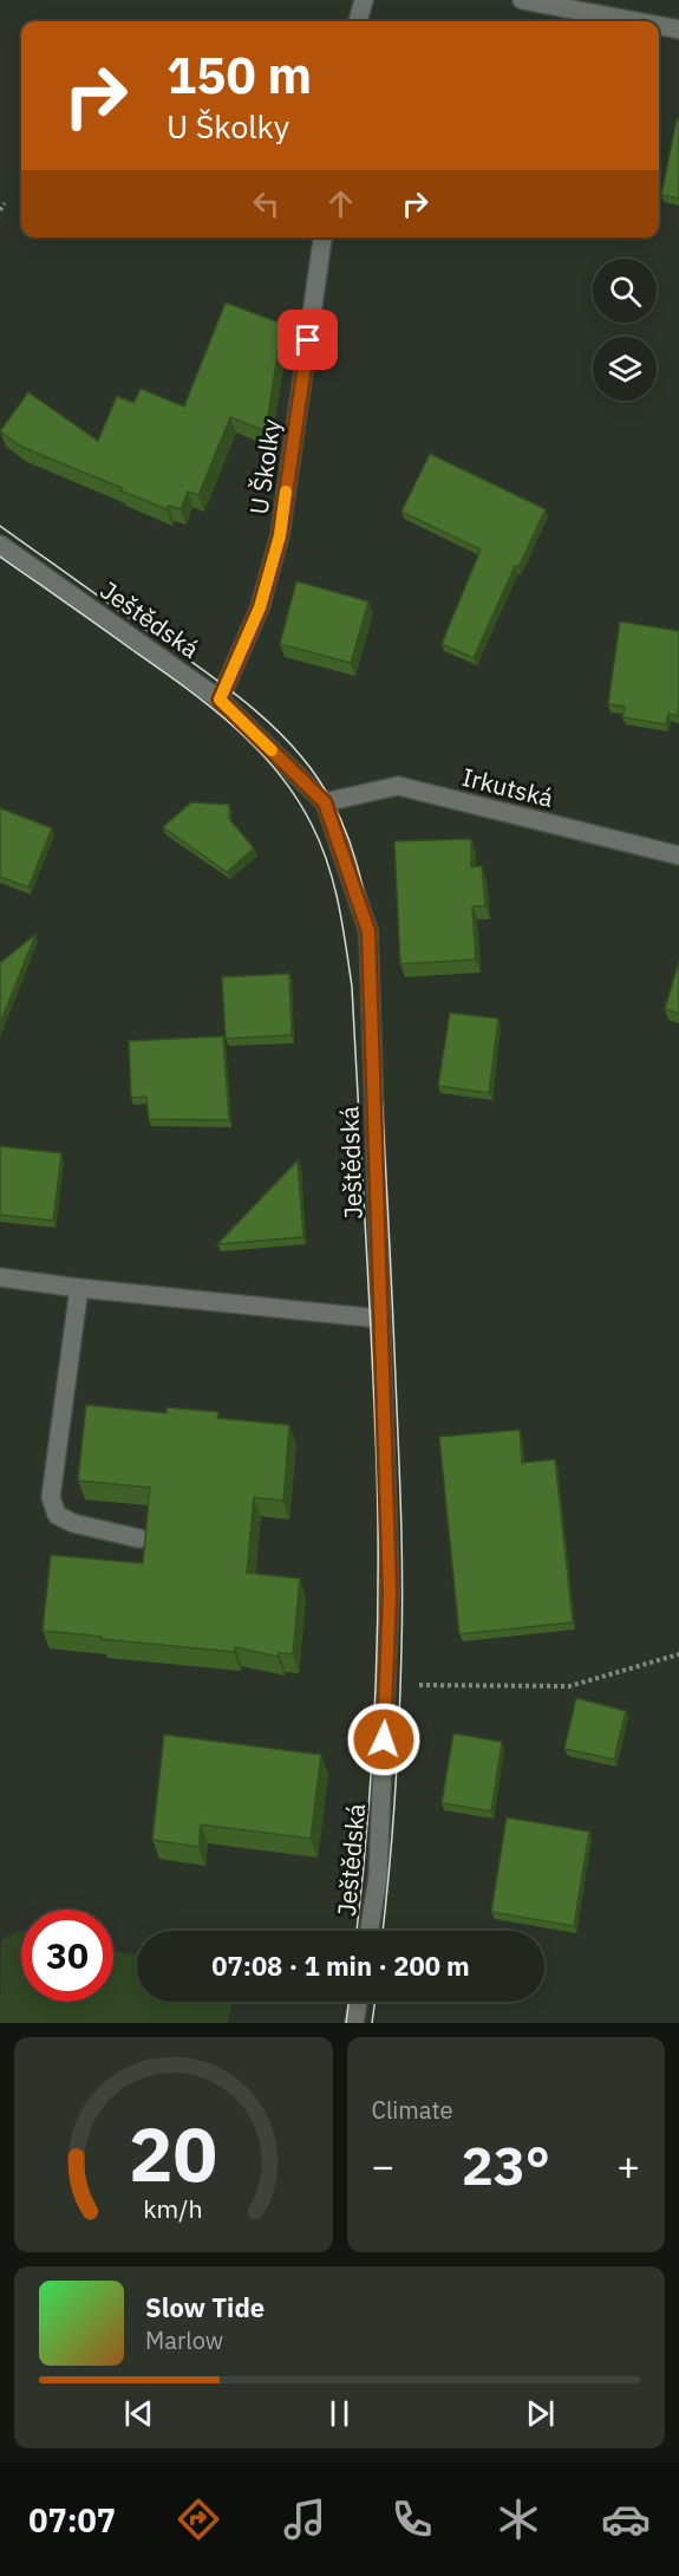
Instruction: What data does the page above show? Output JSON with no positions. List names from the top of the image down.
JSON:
{
  "streets": {
    "street": ["U Školky", "Ještědská", "Irkutská"]
  },
  "crossings": [
    ["U Školky", "Ještědská"],
    ["Ještědská", "Irkutská"]
  ],
  "page": {
    "turn": ["150 m", "U Školky"],
    "limit": "30",
    "trip": "07:08 · 1 min · 200 m",
    "tile": "Climate",
    "heat": ["−", "23°", "+"],
    "song": ["Slow Tide", "Marlow"],
    "tabs": "07:07",
    "gauge": ["20", "km/h"]
  }
}
